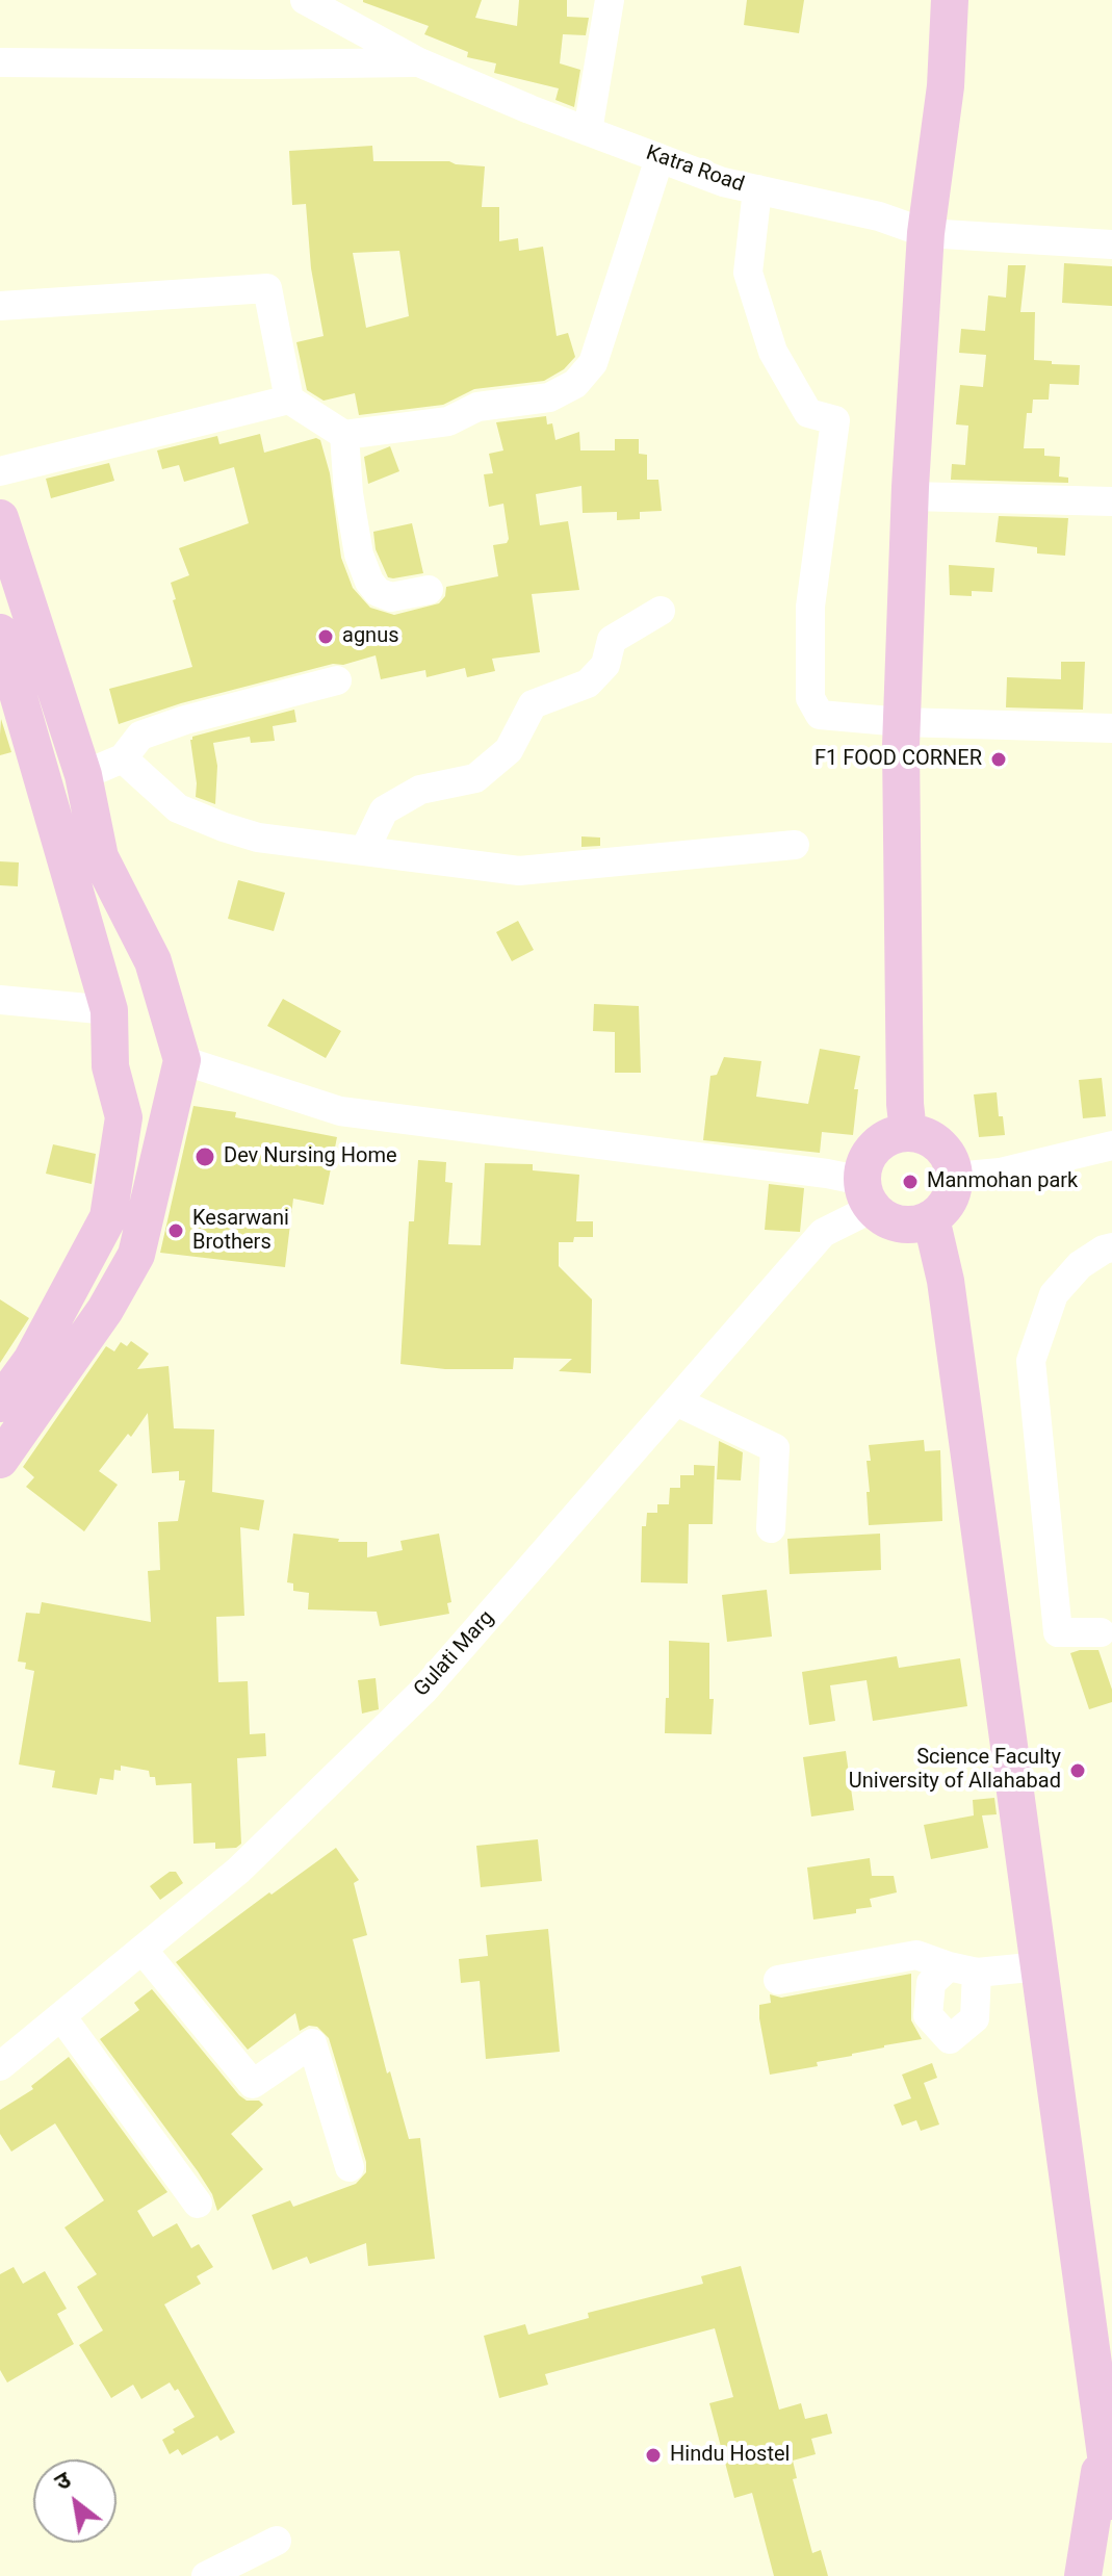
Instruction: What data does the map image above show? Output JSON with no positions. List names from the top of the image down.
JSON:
{
  "streets": {
    "street": ["Katra Road", "Gulati Marg"]
  },
  "places": [
    "agnus",
    "F1 FOOD CORNER",
    "Dev Nursing Home",
    "Manmohan park",
    "Kesarwani Brothers",
    "Science Faculty University of Allahabad",
    "Hindu Hostel"
  ],
  "north": "top left"
}
